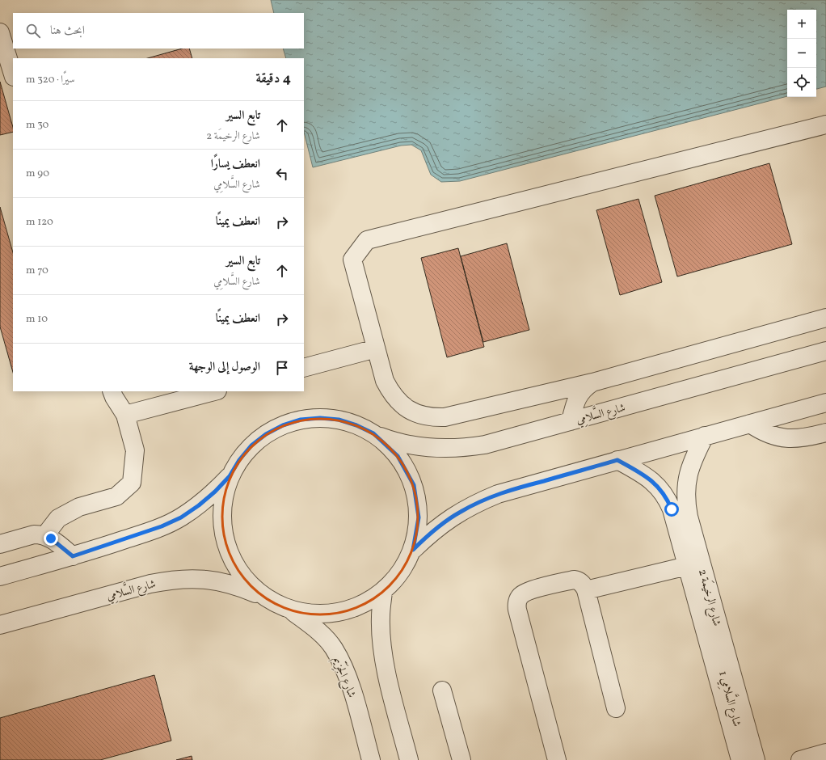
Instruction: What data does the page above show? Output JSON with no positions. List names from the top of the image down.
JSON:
{
  "streets": {
    "street": [
      "شارع السَّلامِي",
      "شارع الرخيمَة 2",
      "شارع الجَزِّيم",
      "شارع السَّلامِي 1"
    ]
  },
  "crossings": [
    ["شارع الرخيمَة 2", "شارع السَّلامِي 1"]
  ],
  "page": {
    "map_buttons": ["+", "−"],
    "search": "ابحث هنا",
    "heading": ["4 دقيقة", "سيرًا · 320 m"],
    "list": [
      ["تابع السير", "شارع الرخيمَة 2", "30 m"],
      ["انعطف يسارًا", "شارع السَّلامِي", "90 m"],
      ["انعطف يمينًا", "120 m"],
      ["تابع السير", "شارع السَّلامِي", "70 m"],
      ["انعطف يمينًا", "10 m"],
      "الوصول إلى الوجهة"
    ]
  }
}
